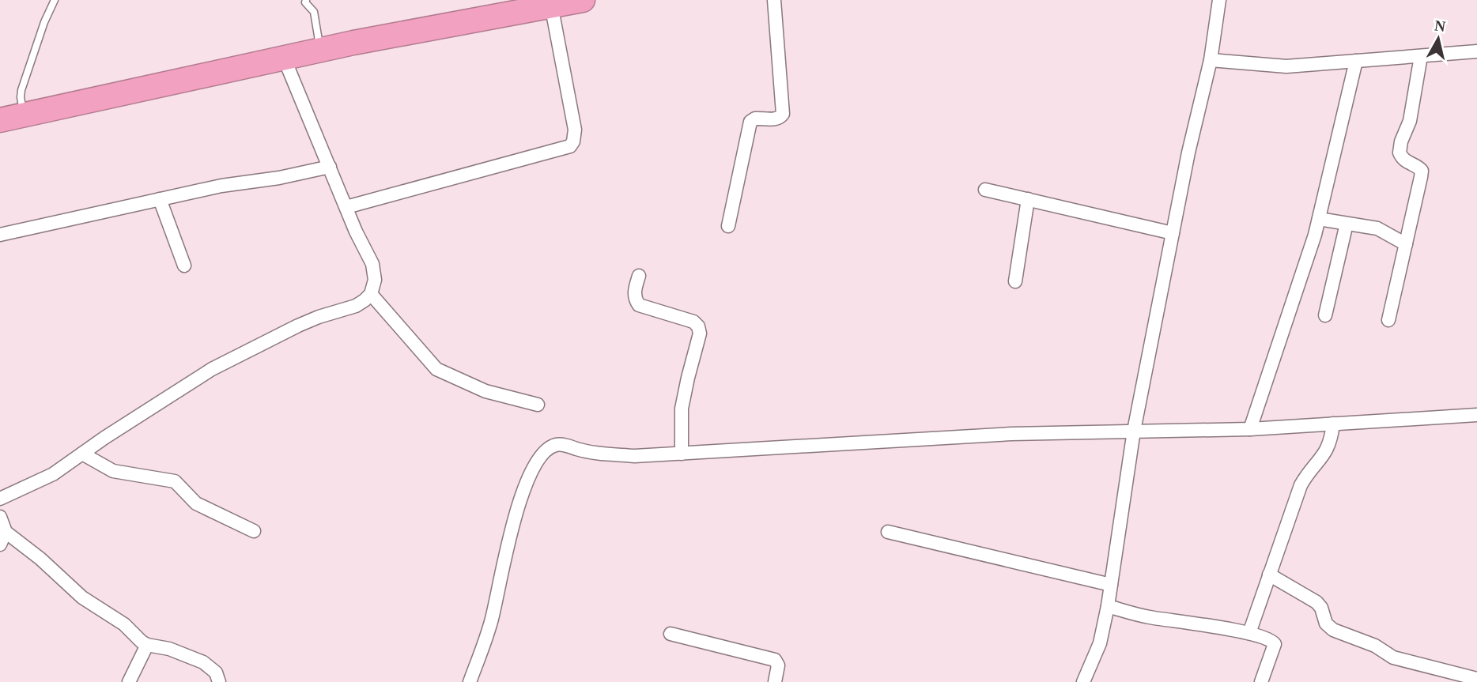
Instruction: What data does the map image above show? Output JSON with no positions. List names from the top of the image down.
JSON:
{
  "north": "top"
}
